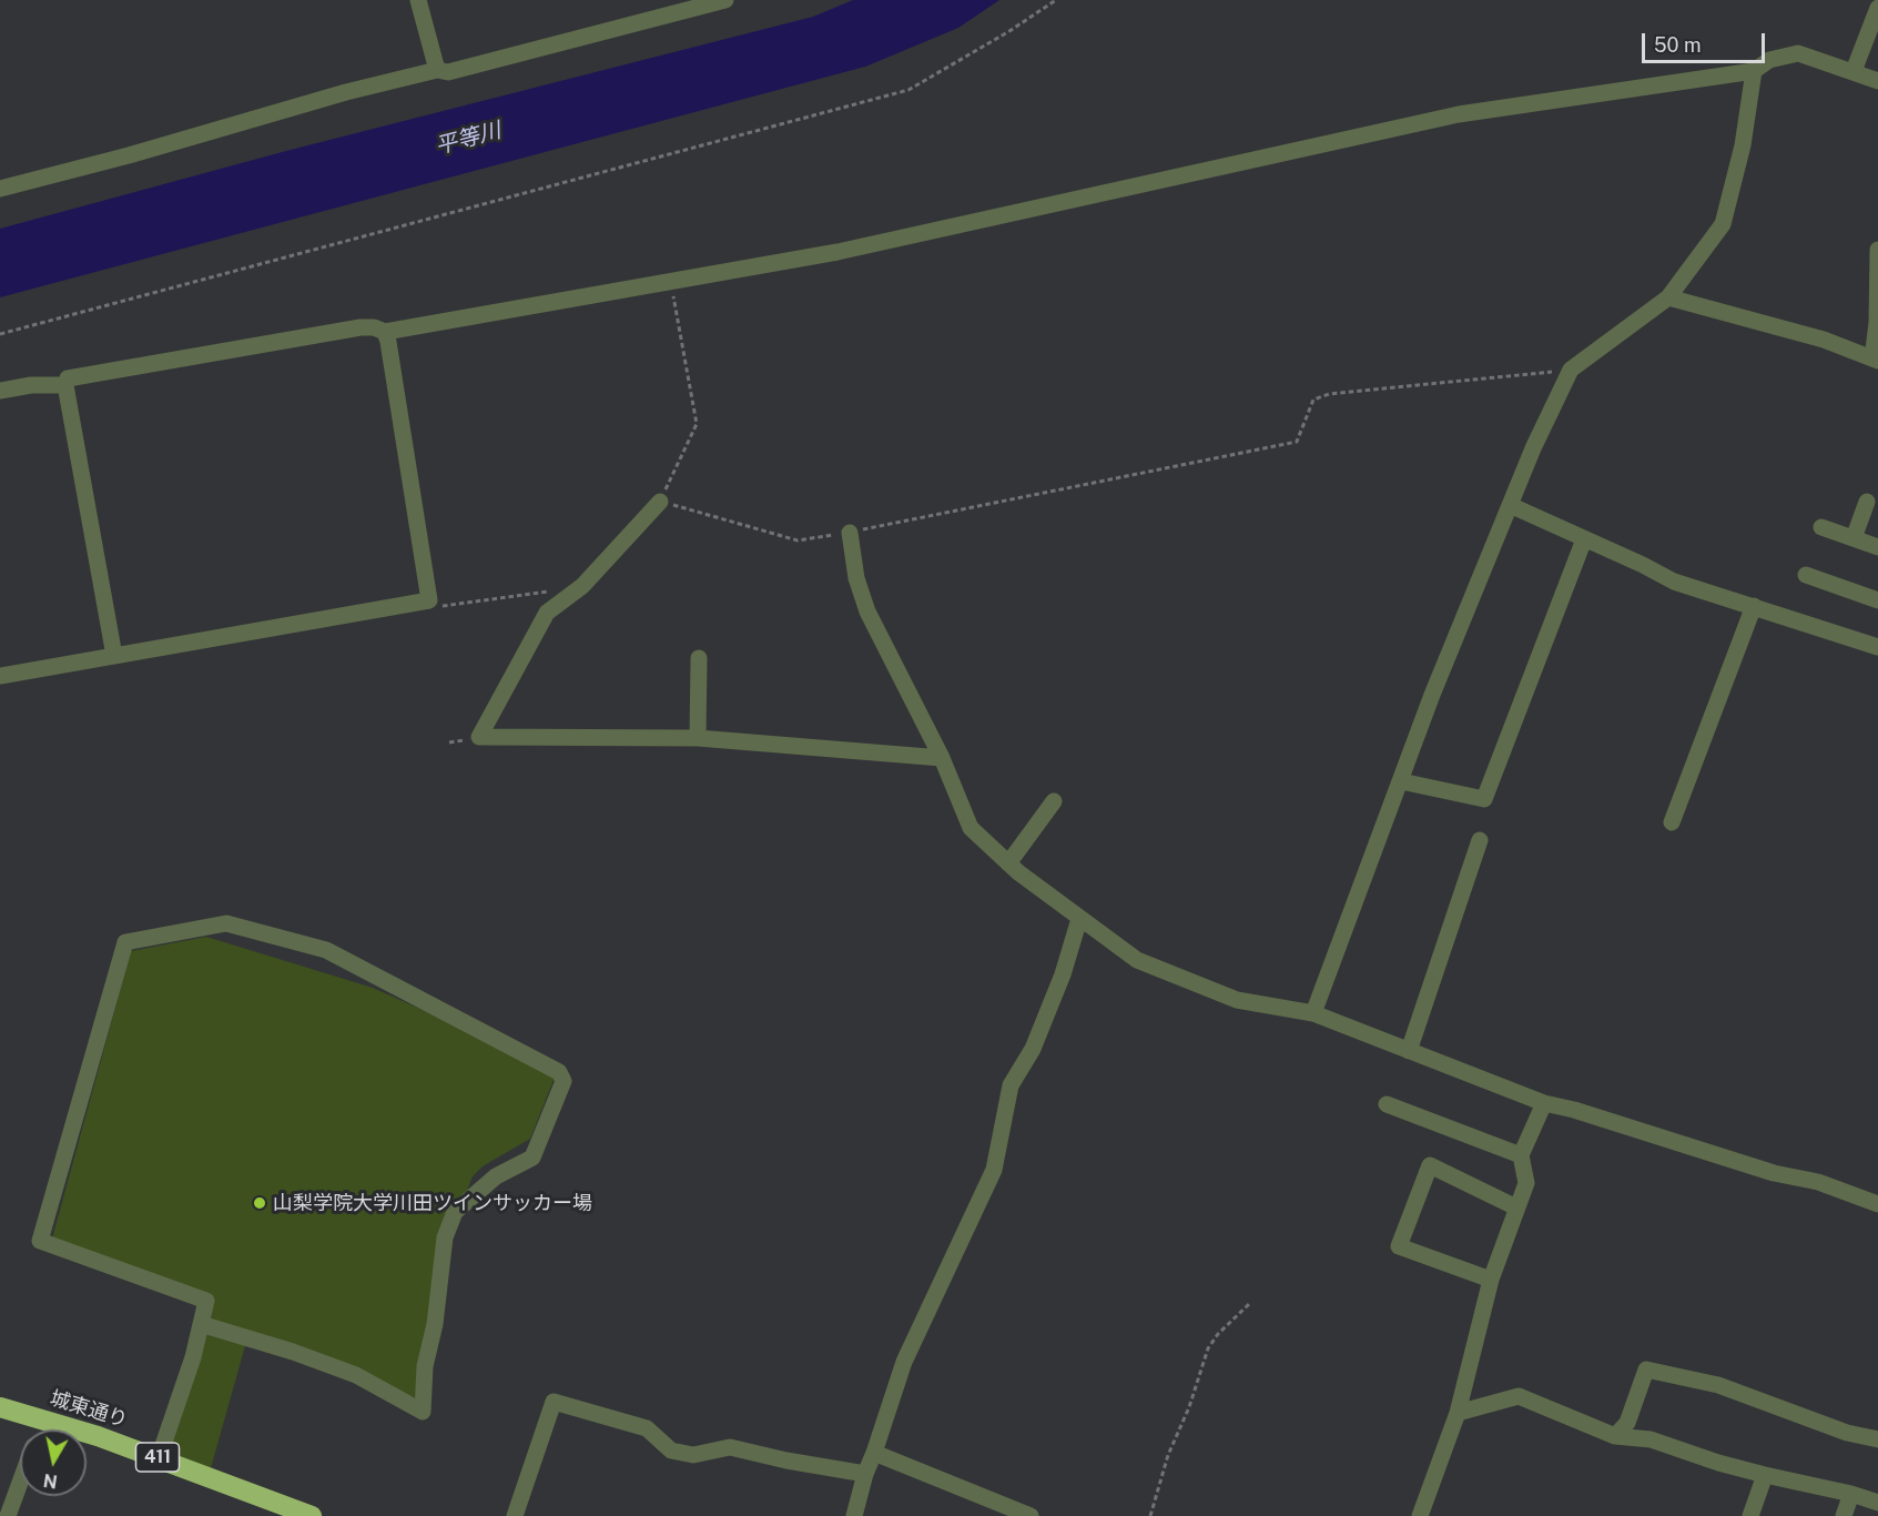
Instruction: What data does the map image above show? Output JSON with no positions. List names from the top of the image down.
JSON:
{
  "streets": {
    "highway": ["城東通り", "411"]
  },
  "water": ["平等川"],
  "places": ["山梨学院大学川田ツインサッカー場"],
  "scale_bar": "50 m",
  "north": "bottom"
}
